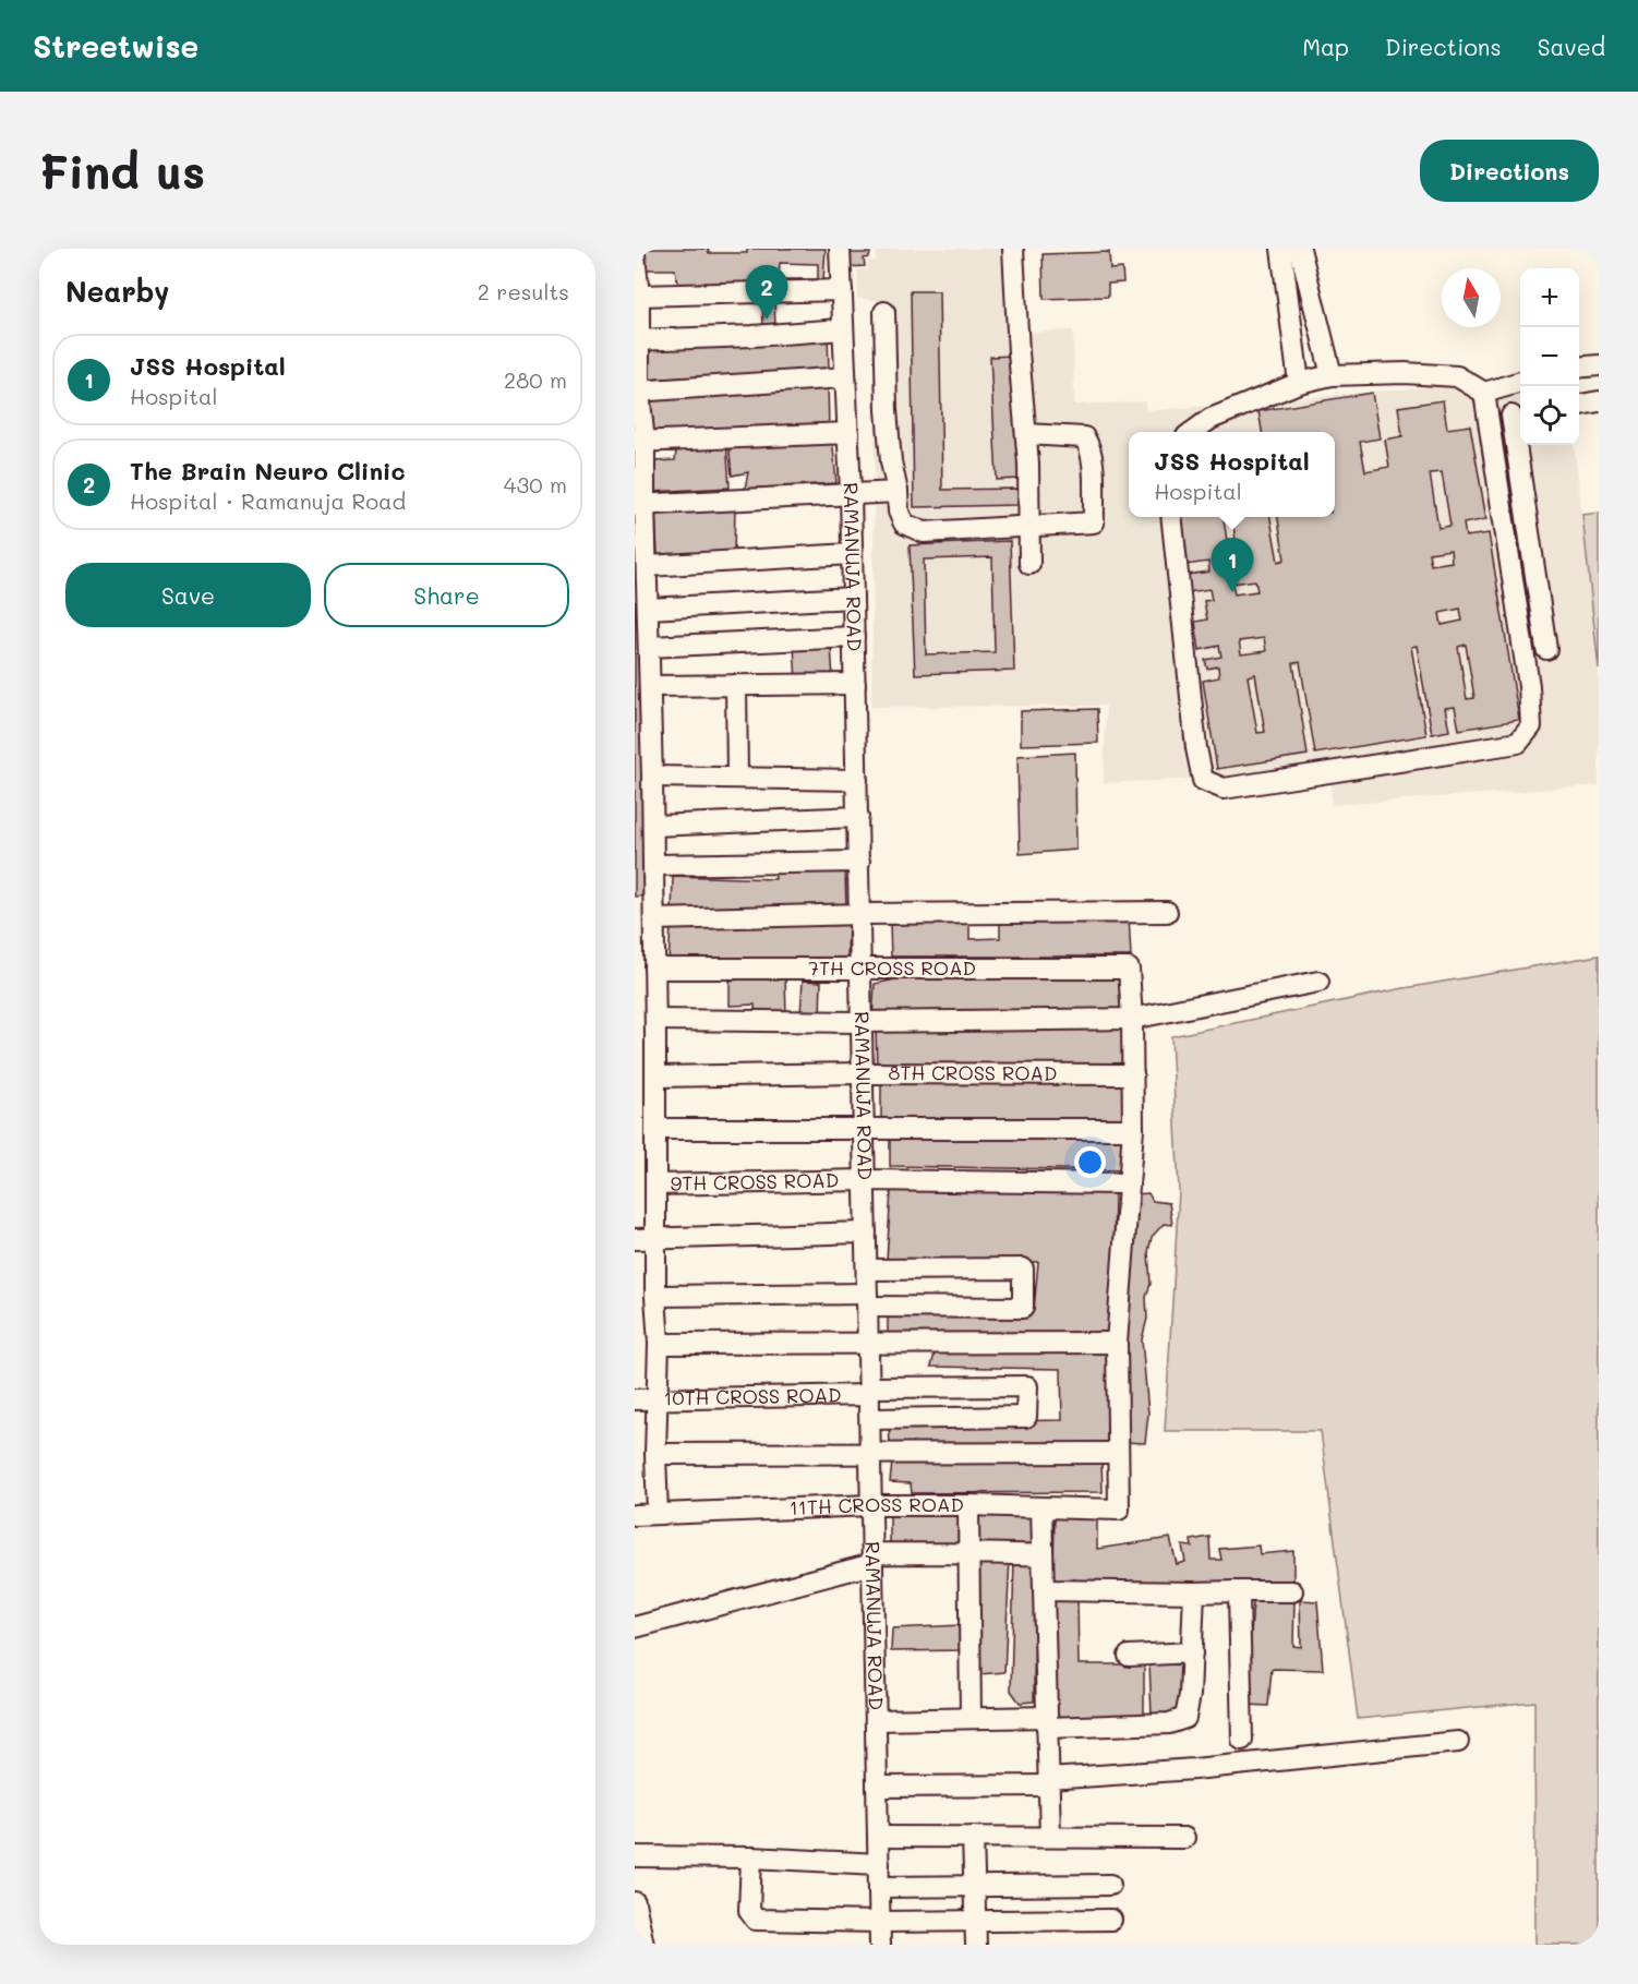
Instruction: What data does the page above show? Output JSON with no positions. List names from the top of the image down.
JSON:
{
  "streets": {
    "street": [
      "RAMANUJA ROAD",
      "7TH CROSS ROAD",
      "8TH CROSS ROAD",
      "9TH CROSS ROAD",
      "10TH CROSS ROAD",
      "11TH CROSS ROAD"
    ]
  },
  "crossings": [
    ["RAMANUJA ROAD", "7TH CROSS ROAD"],
    ["RAMANUJA ROAD", "8TH CROSS ROAD"],
    ["RAMANUJA ROAD", "9TH CROSS ROAD"],
    ["RAMANUJA ROAD", "10TH CROSS ROAD"],
    ["RAMANUJA ROAD", "11TH CROSS ROAD"]
  ],
  "north": "top",
  "page": {
    "header": "Streetwise",
    "nav": ["Map", "Directions", "Saved"],
    "buttons": [
      "Directions",
      ["Save", "Share"]
    ],
    "title": "Find us",
    "heading": ["Nearby", "2 results"],
    "pins": ["2", "1"],
    "map_buttons": ["+", "−"],
    "list": [
      {
        "mark": "1",
        "name": "JSS Hospital",
        "note": "Hospital",
        "value": "280 m"
      },
      {
        "mark": "2",
        "name": "The Brain Neuro Clinic",
        "note": "Hospital · Ramanuja Road",
        "value": "430 m"
      }
    ],
    "popup": ["JSS Hospital", "Hospital"]
  }
}
